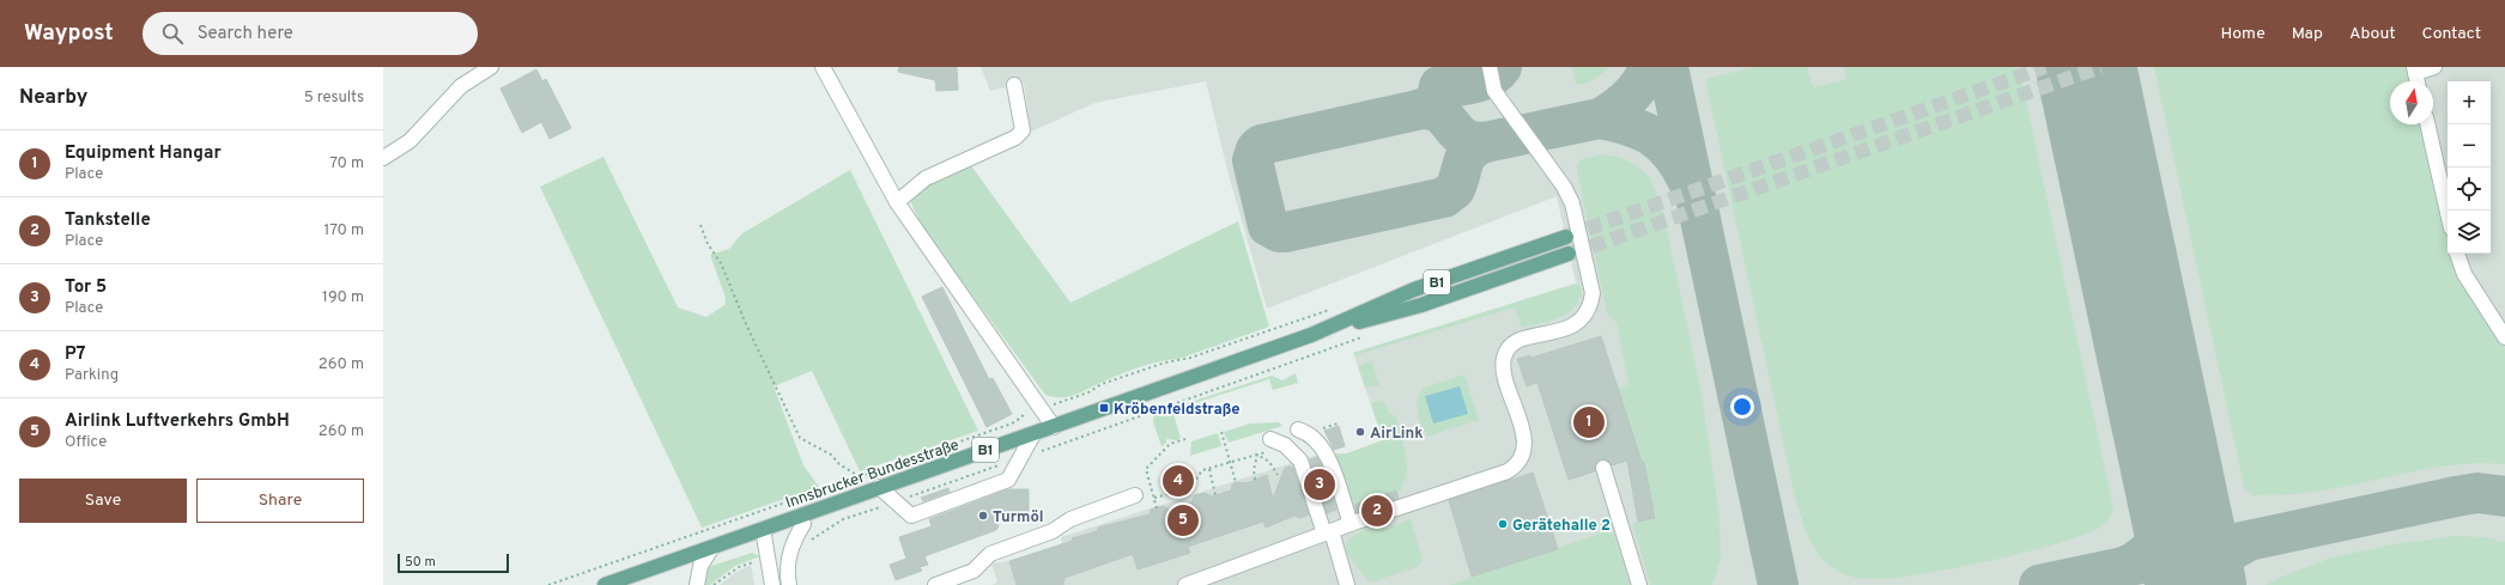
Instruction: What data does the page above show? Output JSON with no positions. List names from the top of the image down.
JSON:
{
  "streets": {
    "main road": ["B1", "Innsbrucker Bundesstraße"]
  },
  "places": {
    "transit": ["Kröbenfeldstraße"],
    "other": ["AirLink", "Turmöl", "Gerätehalle 2"]
  },
  "scale_bar": "50 m",
  "north": "top",
  "page": {
    "header": "Waypost",
    "search": "Search here",
    "nav": [
      "Home",
      "Map",
      "About",
      "Contact"
    ],
    "heading": ["Nearby", "5 results"],
    "map_buttons": ["+", "−"],
    "list": [
      {
        "mark": "1",
        "name": "Equipment Hangar",
        "note": "Place",
        "value": "70 m"
      },
      {
        "mark": "2",
        "name": "Tankstelle",
        "note": "Place",
        "value": "170 m"
      },
      {
        "mark": "3",
        "name": "Tor 5",
        "note": "Place",
        "value": "190 m"
      },
      {
        "mark": "4",
        "name": "P7",
        "note": "Parking",
        "value": "260 m"
      },
      {
        "mark": "5",
        "name": "Airlink Luftverkehrs GmbH",
        "note": "Office",
        "value": "260 m"
      }
    ],
    "pins": [
      "1",
      "4",
      "3",
      "2",
      "5"
    ],
    "buttons": ["Save", "Share"],
    "scale": "50 m"
  }
}
